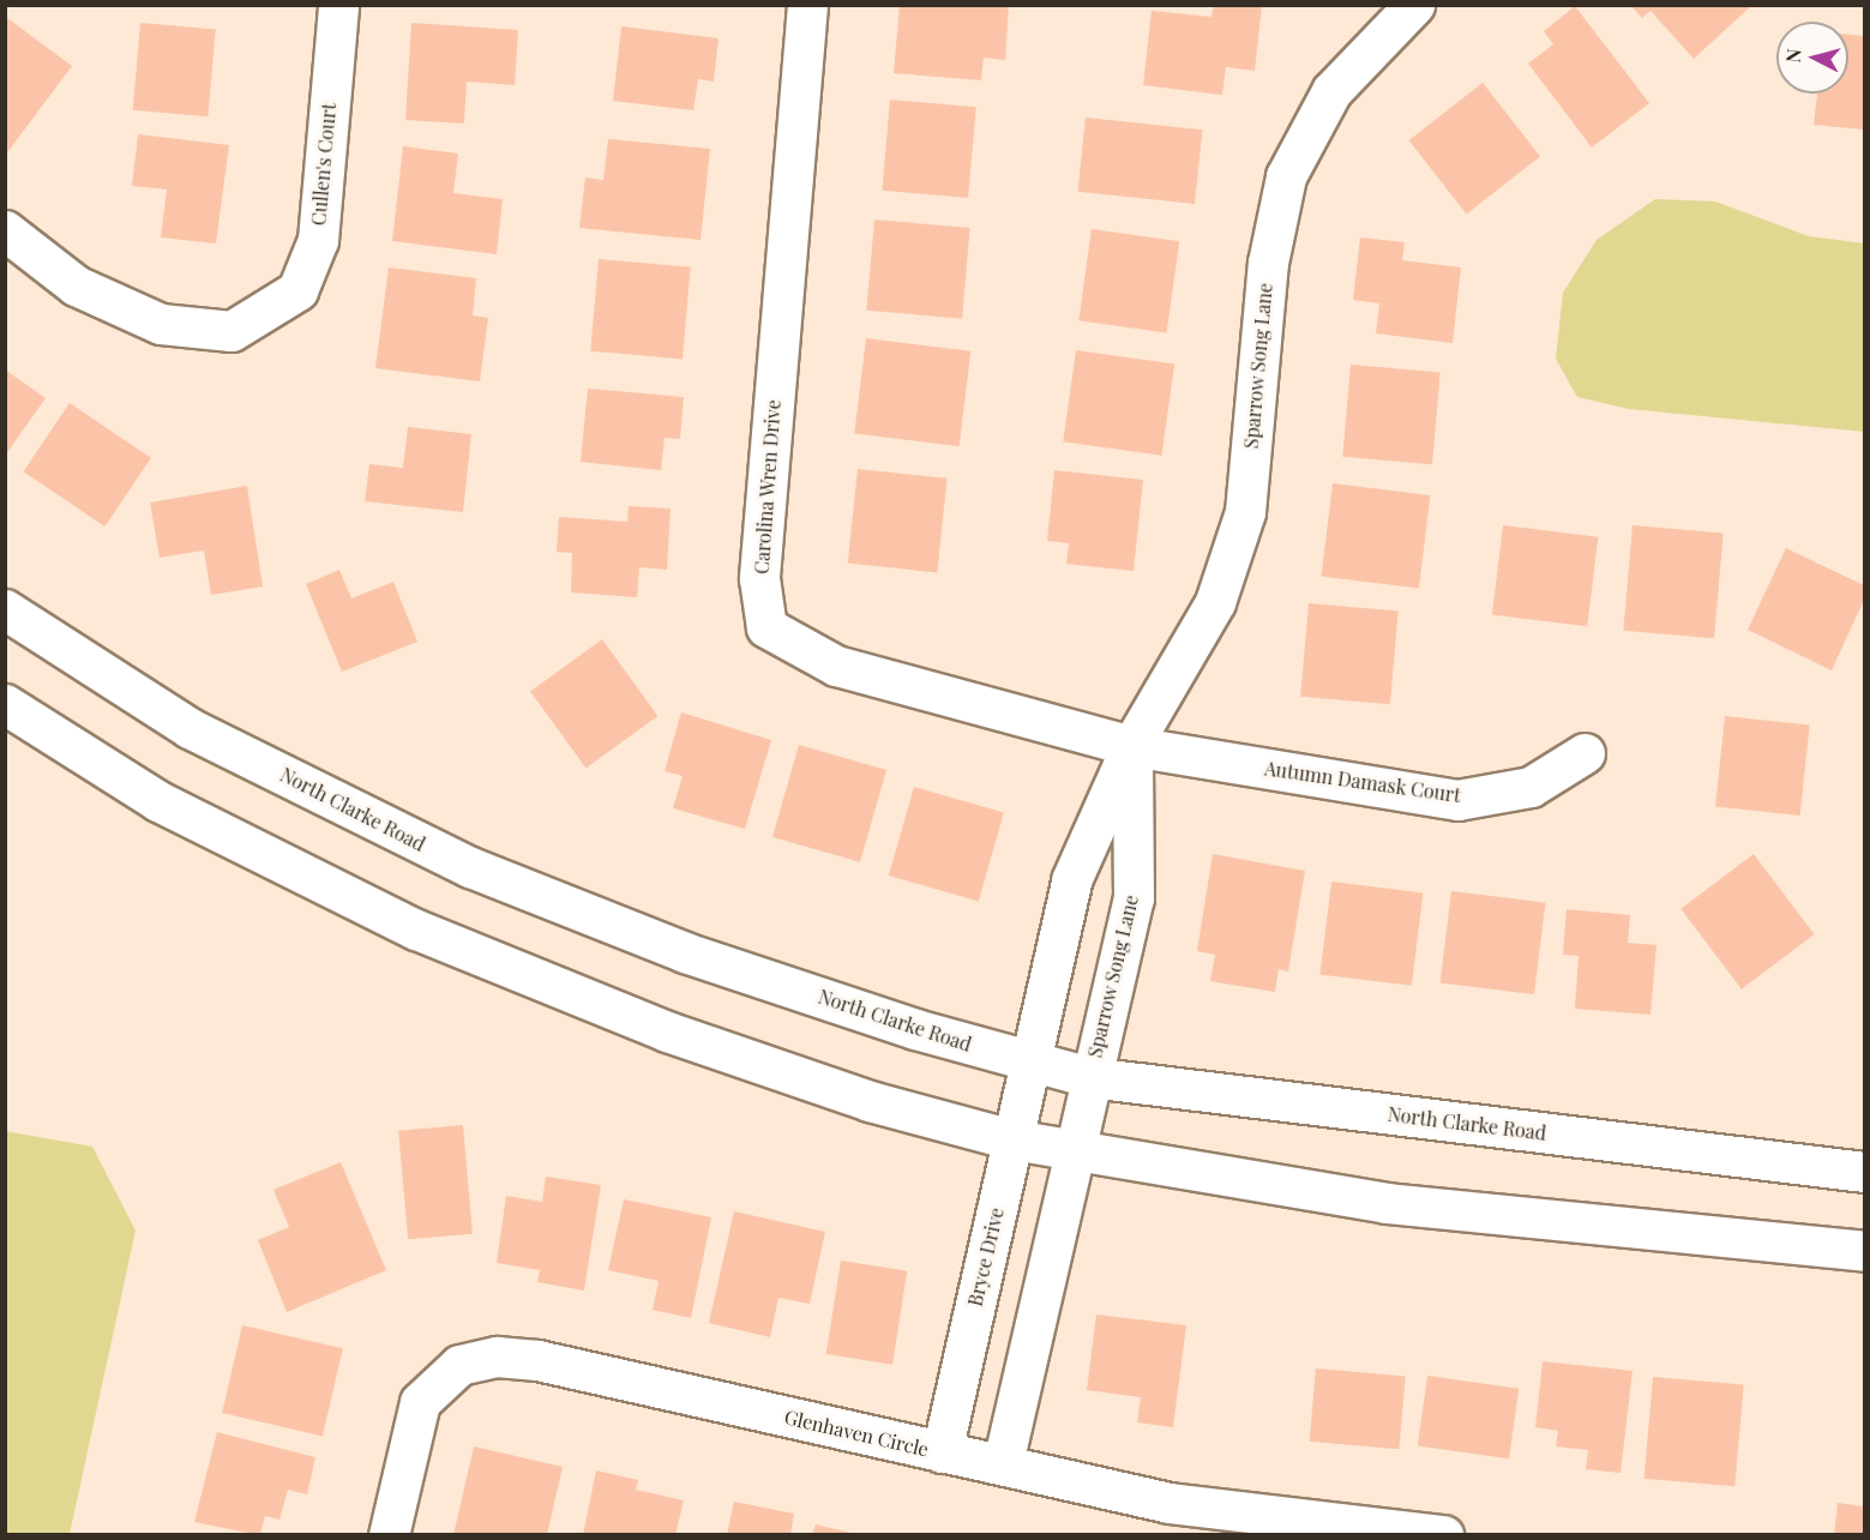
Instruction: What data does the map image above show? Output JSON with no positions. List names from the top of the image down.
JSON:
{
  "streets": {
    "street": [
      "Cullen's Court",
      "Sparrow Song Lane",
      "Carolina Wren Drive",
      "Autumn Damask Court",
      "North Clarke Road",
      "Bryce Drive",
      "Glenhaven Circle"
    ]
  },
  "crossings": [
    ["Sparrow Song Lane", "Carolina Wren Drive"],
    ["Sparrow Song Lane", "Autumn Damask Court"],
    ["Sparrow Song Lane", "North Clarke Road"],
    ["Sparrow Song Lane", "Bryce Drive"],
    ["Carolina Wren Drive", "Autumn Damask Court"],
    ["North Clarke Road", "Bryce Drive"],
    ["Bryce Drive", "Glenhaven Circle"]
  ],
  "north": "left"
}
